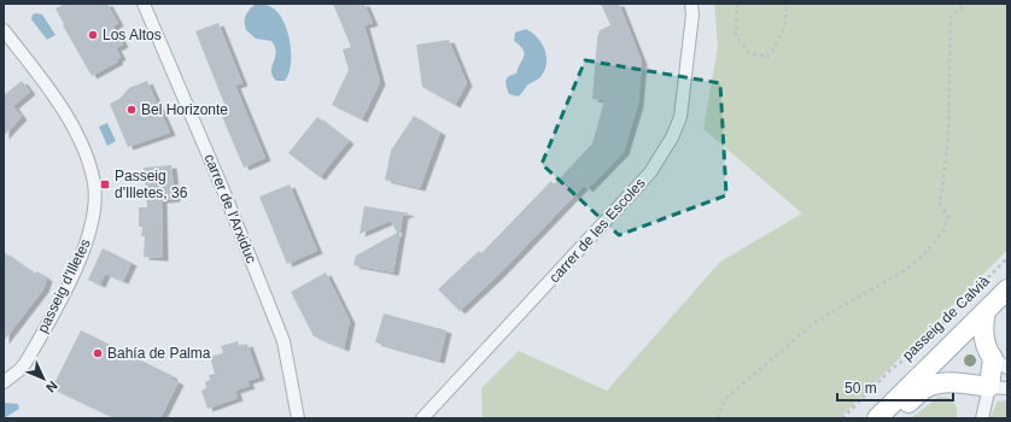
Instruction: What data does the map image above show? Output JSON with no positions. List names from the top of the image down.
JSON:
{
  "streets": {
    "street": ["carrer de l'Arxiduc", "carrer de les Escoles", "passeig d'Illetes"],
    "path": ["passeig de Calvià"]
  },
  "places": {
    "other": ["Los Altos", "Bel Horizonte", "Bahía de Palma"],
    "transit": ["Passeig d'Illetes, 36"]
  },
  "scale_bar": "50 m",
  "north": "bottom right"
}
